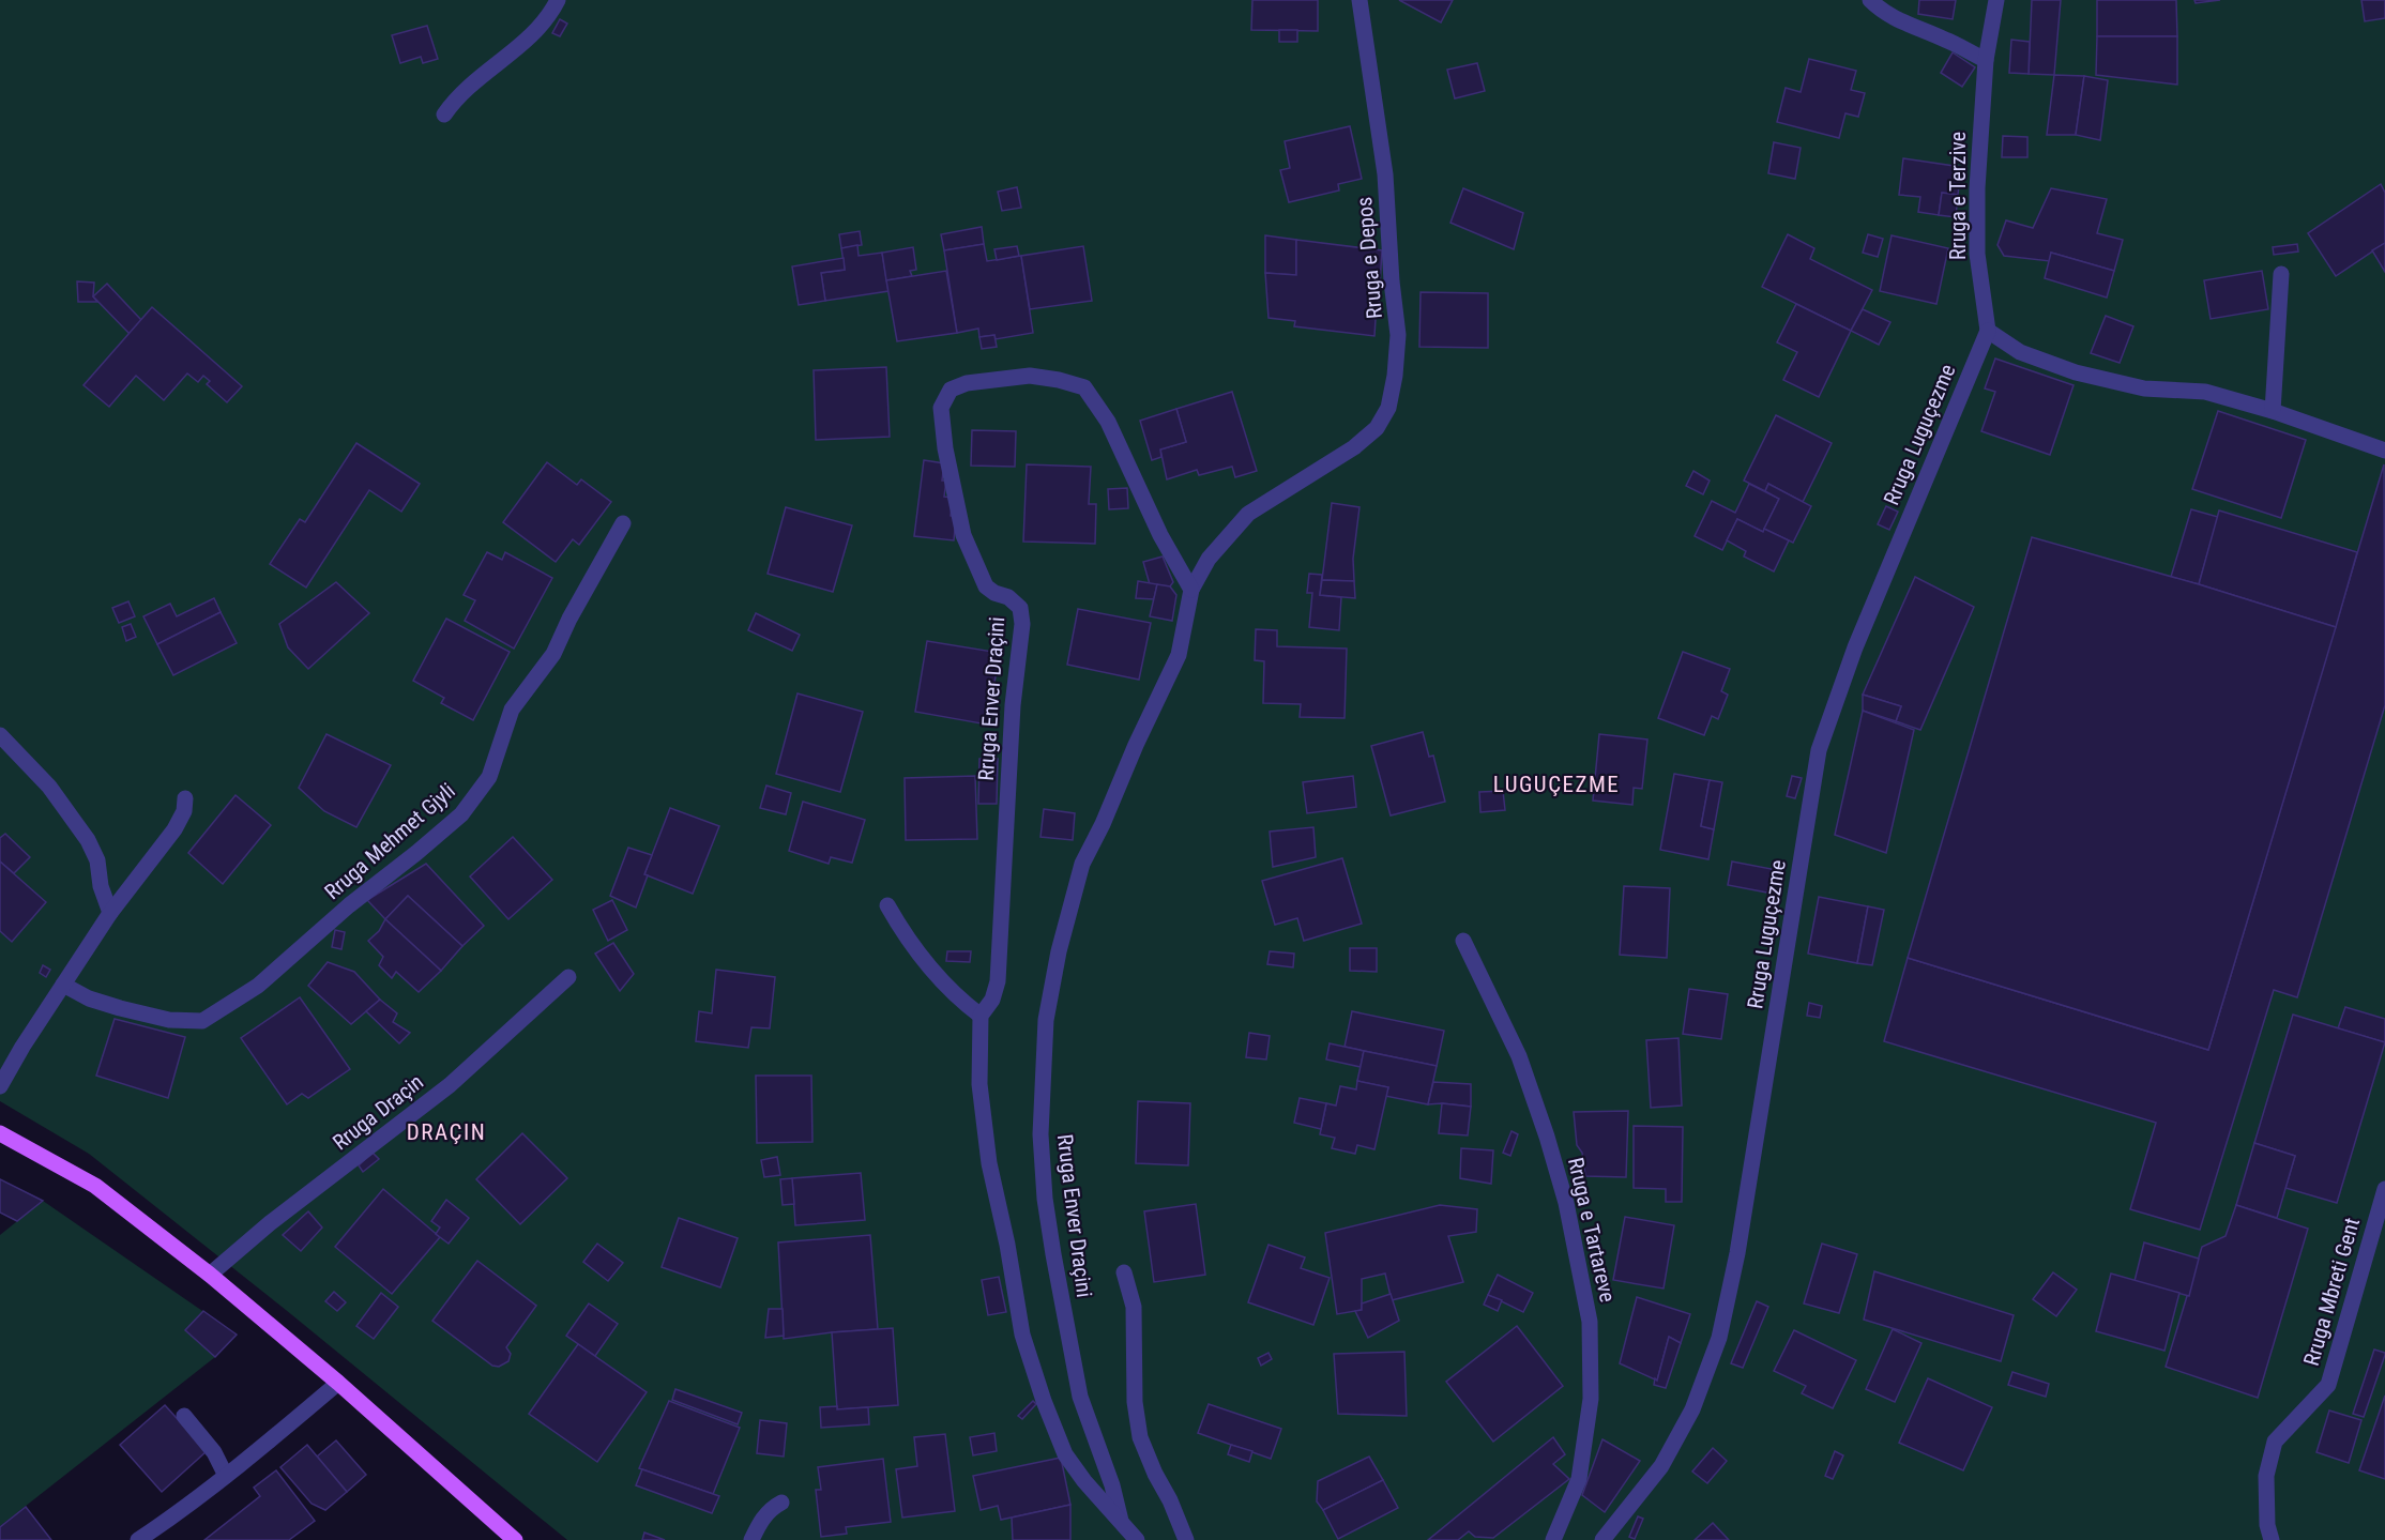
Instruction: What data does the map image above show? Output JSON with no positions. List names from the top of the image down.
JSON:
{
  "streets": {
    "street": [
      "Rruga e Terzive",
      "Rruga e Depos",
      "Rruga Luguçezme",
      "Rruga Enver Draçini",
      "Rruga Mehmet Gjyli",
      "Rruga Draçin",
      "Rruga e Tartareve",
      "Rruga Mbreti Gent"
    ]
  },
  "crossings": [
    ["Rruga e Terzive", "Rruga Luguçezme"],
    ["Rruga e Depos", "Rruga Enver Draçini"]
  ],
  "districts": ["LUGUÇEZME", "DRAÇIN"]
}
